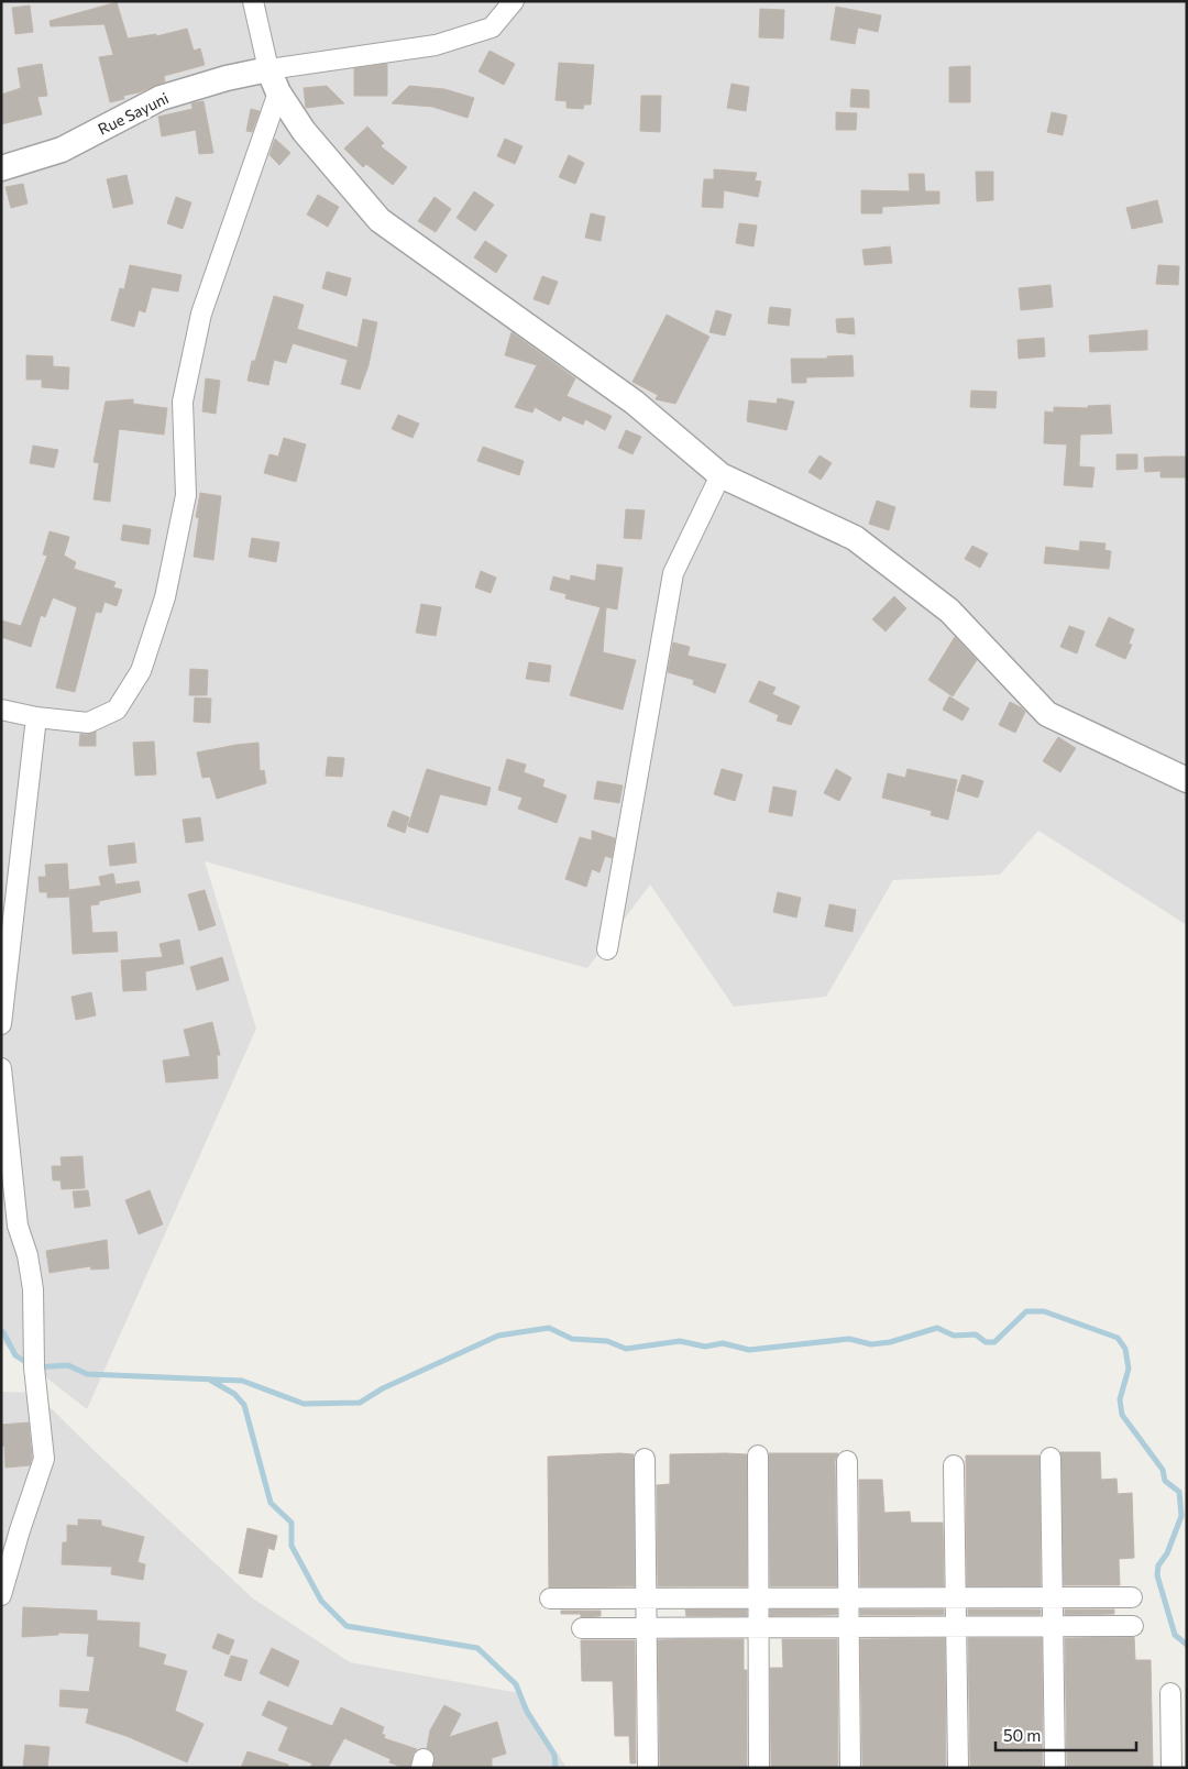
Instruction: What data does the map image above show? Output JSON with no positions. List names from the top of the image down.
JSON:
{
  "streets": {
    "street": ["Rue Sayuni"]
  },
  "scale_bar": "50 m"
}
